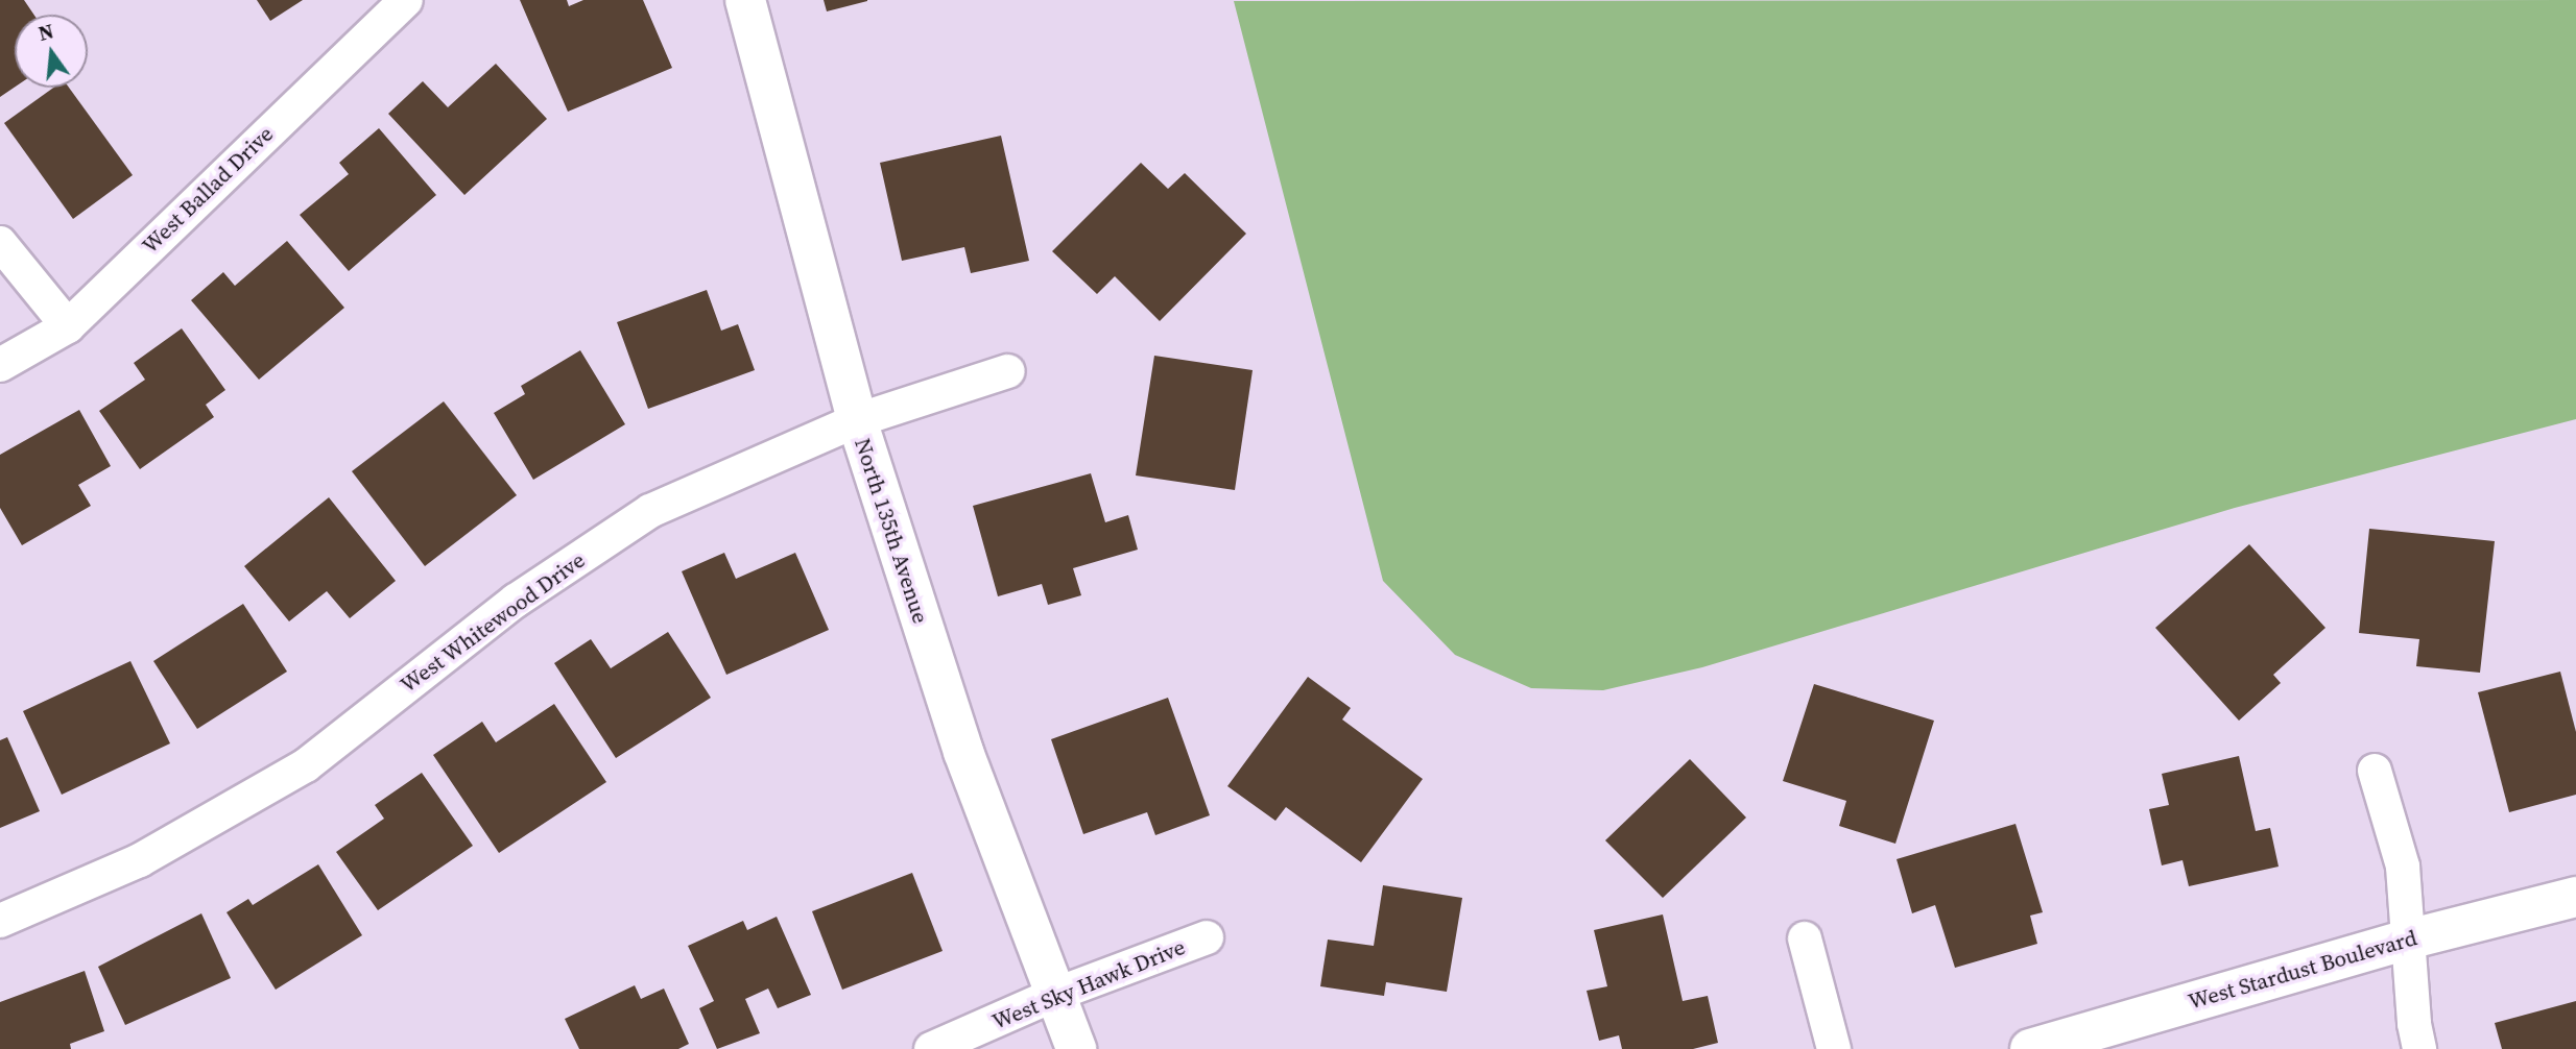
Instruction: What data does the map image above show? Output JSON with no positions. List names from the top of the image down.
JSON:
{
  "streets": {
    "street": [
      "West Ballad Drive",
      "North 135th Avenue",
      "West Whitewood Drive",
      "West Stardust Boulevard",
      "West Sky Hawk Drive"
    ]
  },
  "crossings": [
    ["North 135th Avenue", "West Whitewood Drive"],
    ["North 135th Avenue", "West Sky Hawk Drive"]
  ],
  "north": "top"
}
